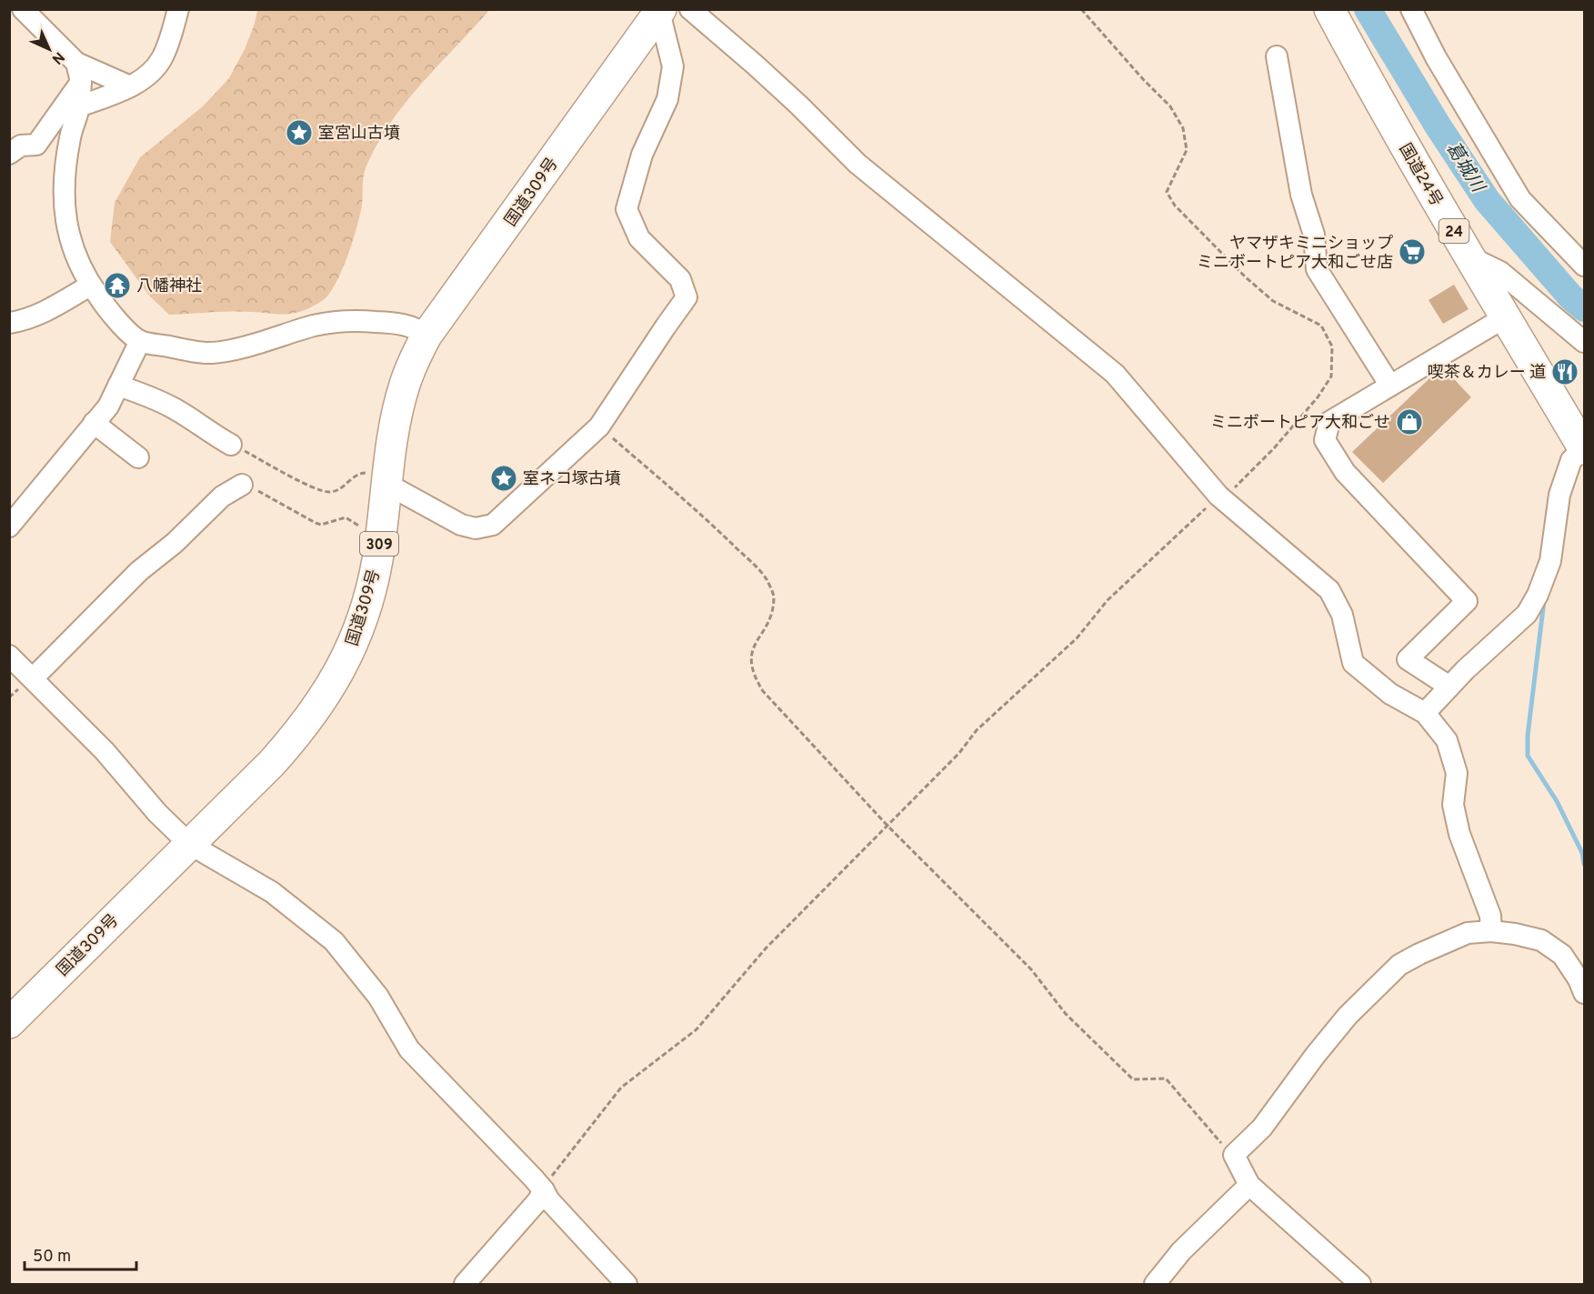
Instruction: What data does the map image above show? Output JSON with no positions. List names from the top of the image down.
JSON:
{
  "streets": {
    "highway": [
      "国道24号",
      "国道309号",
      "24",
      "309"
    ]
  },
  "water": ["葛城川"],
  "places": {
    "place": ["室宮山古墳", "室ネコ塚古墳"],
    "supermarket": ["ヤマザキミニショップ ミニボートピア大和ごせ店"],
    "temple": ["八幡神社"],
    "restaurant": ["喫茶＆カレー 道"],
    "shop": ["ミニボートピア大和ごせ"]
  },
  "scale_bar": "50 m",
  "north": "bottom right"
}
